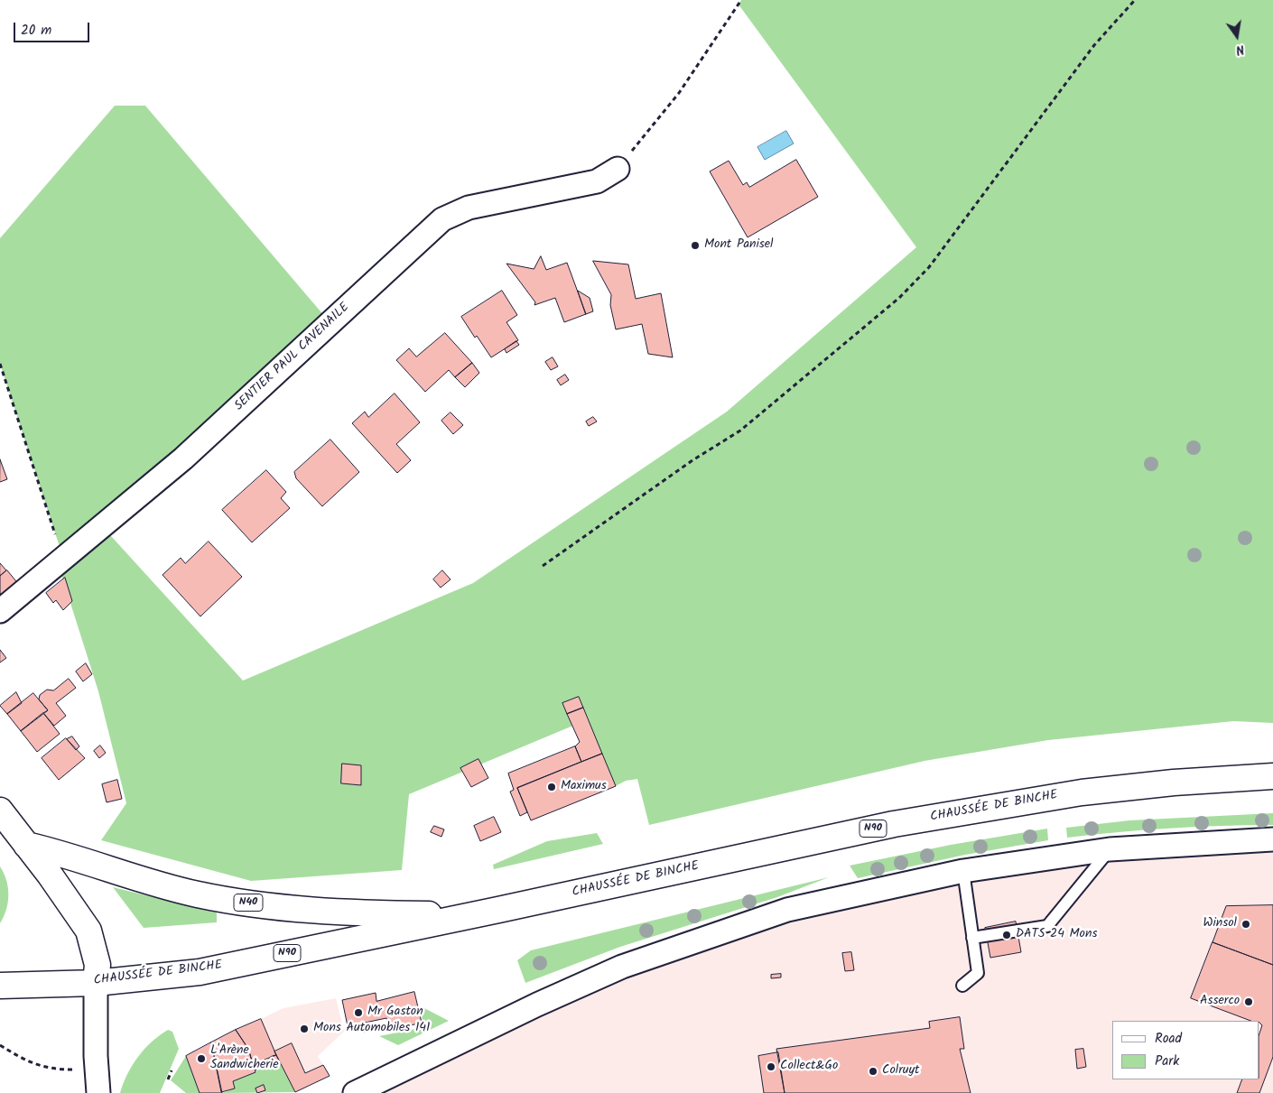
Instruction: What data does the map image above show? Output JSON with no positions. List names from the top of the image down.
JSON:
{
  "streets": {
    "main road": ["CHAUSSÉE DE BINCHE", "N90", "N40"],
    "street": ["SENTIER PAUL CAVENAILE"]
  },
  "crossings": [
    ["CHAUSSÉE DE BINCHE", "N40"]
  ],
  "places": [
    "Mont Panisel",
    "Maximus",
    "Winsol",
    "DATS 24 Mons",
    "Asserco",
    "Mr Gaston",
    "Mons Automobiles 141",
    "L'Arène Sandwicherie",
    "Collect&Go",
    "Colruyt"
  ],
  "legend": ["Road", "Park"],
  "scale_bar": "20 m",
  "north": "bottom"
}
